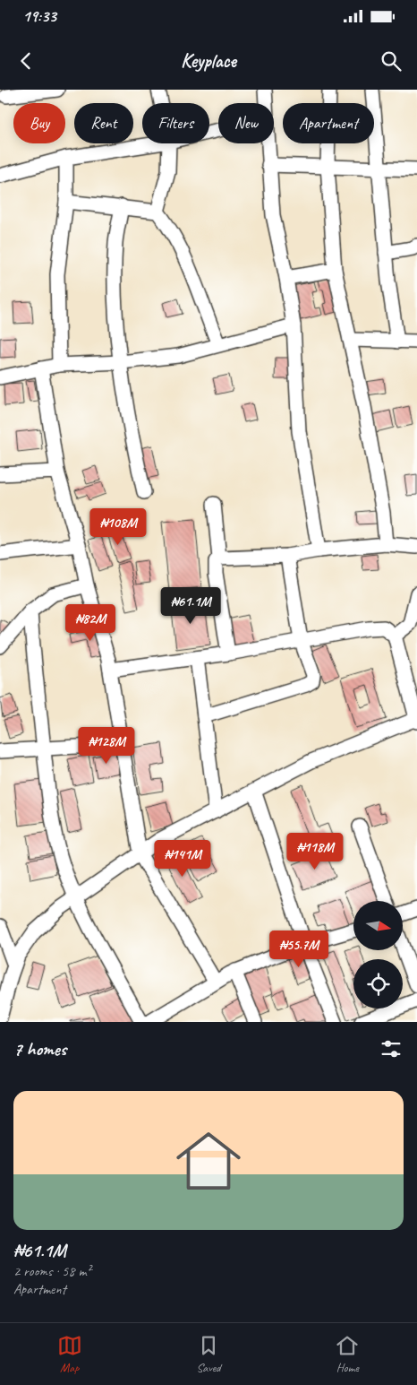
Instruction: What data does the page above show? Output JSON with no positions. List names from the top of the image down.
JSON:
{
  "north": "right",
  "page": {
    "status": "19:33",
    "header": "Keyplace",
    "chip": [
      "Buy",
      "Rent",
      "Filters",
      "New",
      "Apartment"
    ],
    "price": [
      "₦108M",
      "₦61.1M",
      "₦82M",
      "₦128M",
      "₦118M",
      "₦141M",
      "₦55.7M"
    ],
    "heading": "7 homes",
    "list": [
      {
        "name": "₦61.1M",
        "note": "2 rooms · 58 m² · Apartment"
      }
    ],
    "tabs": ["Map", "Saved", "Home"]
  }
}
